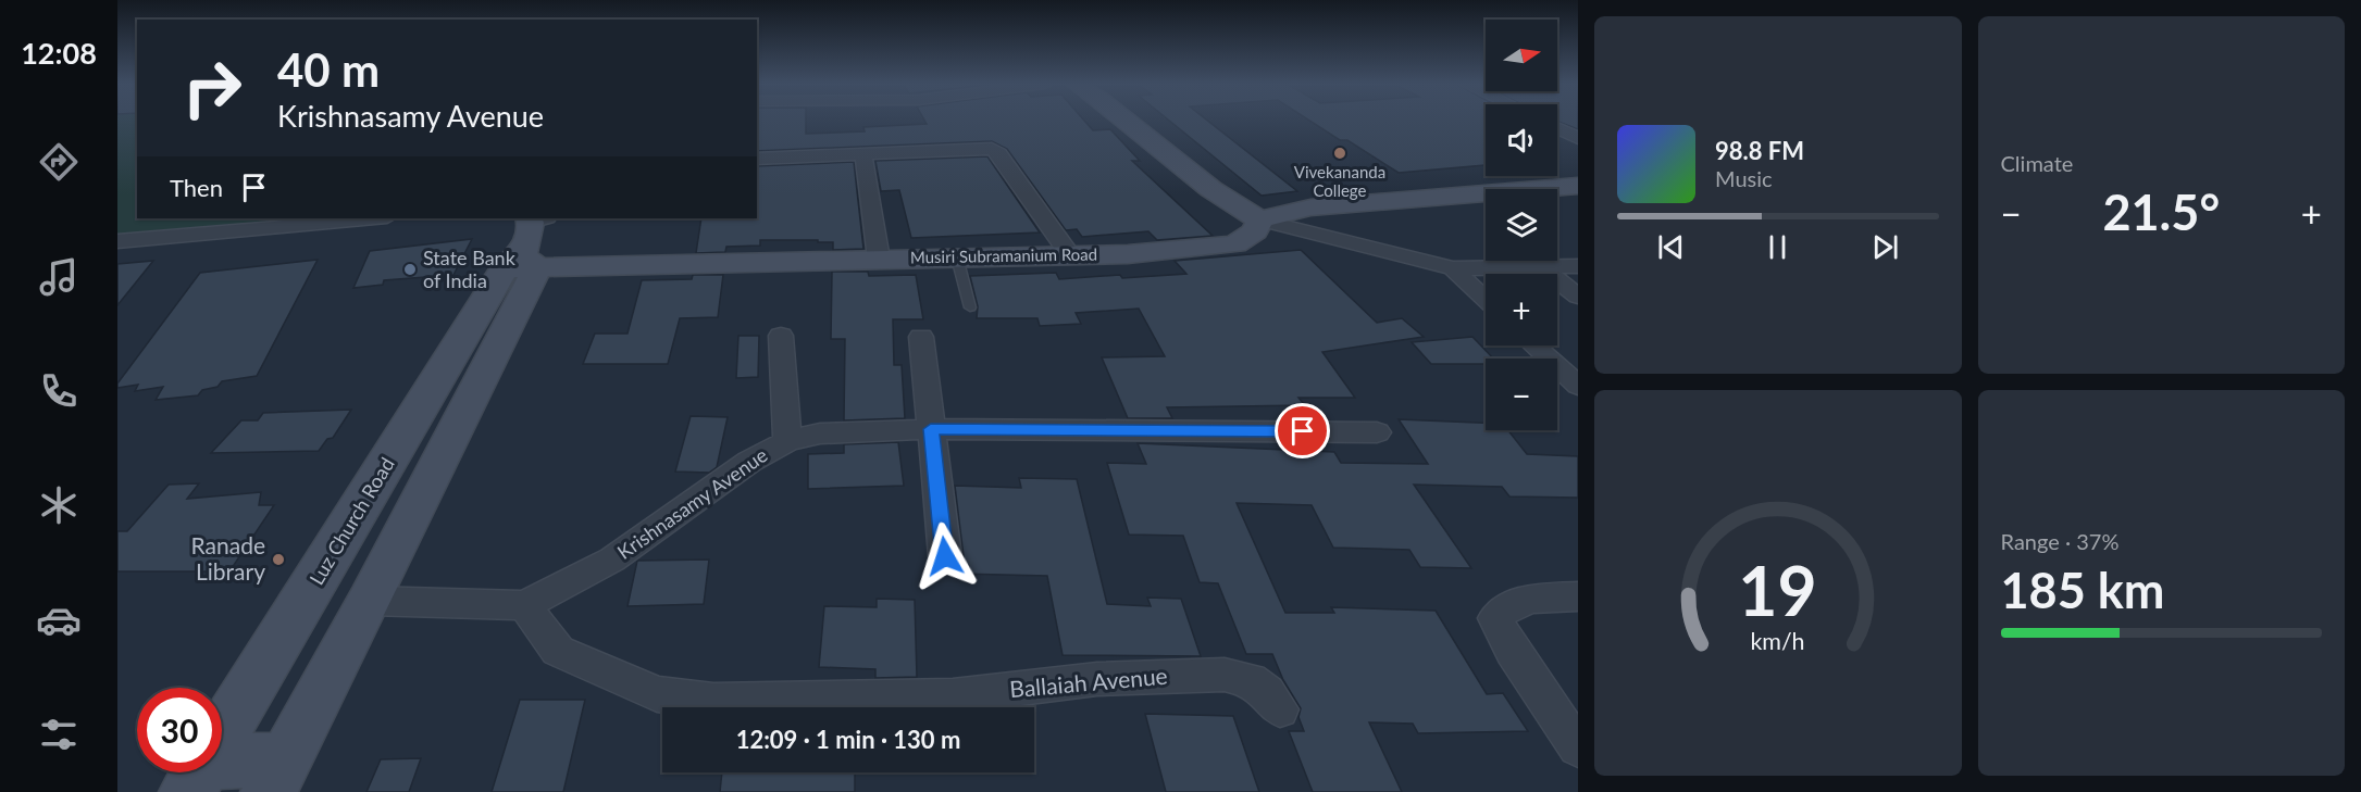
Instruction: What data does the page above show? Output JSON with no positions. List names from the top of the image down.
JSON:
{
  "streets": {
    "main road": ["Musiri Subramanium Road", "Luz Church Road"],
    "street": ["Krishnasamy Avenue", "Ballaiah Avenue"]
  },
  "crossings": [
    ["Musiri Subramanium Road", "Luz Church Road"],
    ["Krishnasamy Avenue", "Ballaiah Avenue"]
  ],
  "places": ["Vivekananda College", "State Bank of India", "Ranade Library"],
  "north": "right",
  "page": {
    "tabs": "12:08",
    "tile": [
      "Climate",
      ["Range · 37%", "185 km"]
    ],
    "map_buttons": ["+", "−"],
    "turn": ["40 m", "Krishnasamy Avenue"],
    "song": ["98.8 FM", "Music"],
    "then": "Then",
    "heat": ["−", "21.5°", "+"],
    "limit": "30",
    "trip": "12:09 · 1 min · 130 m",
    "gauge": ["19", "km/h"]
  }
}
